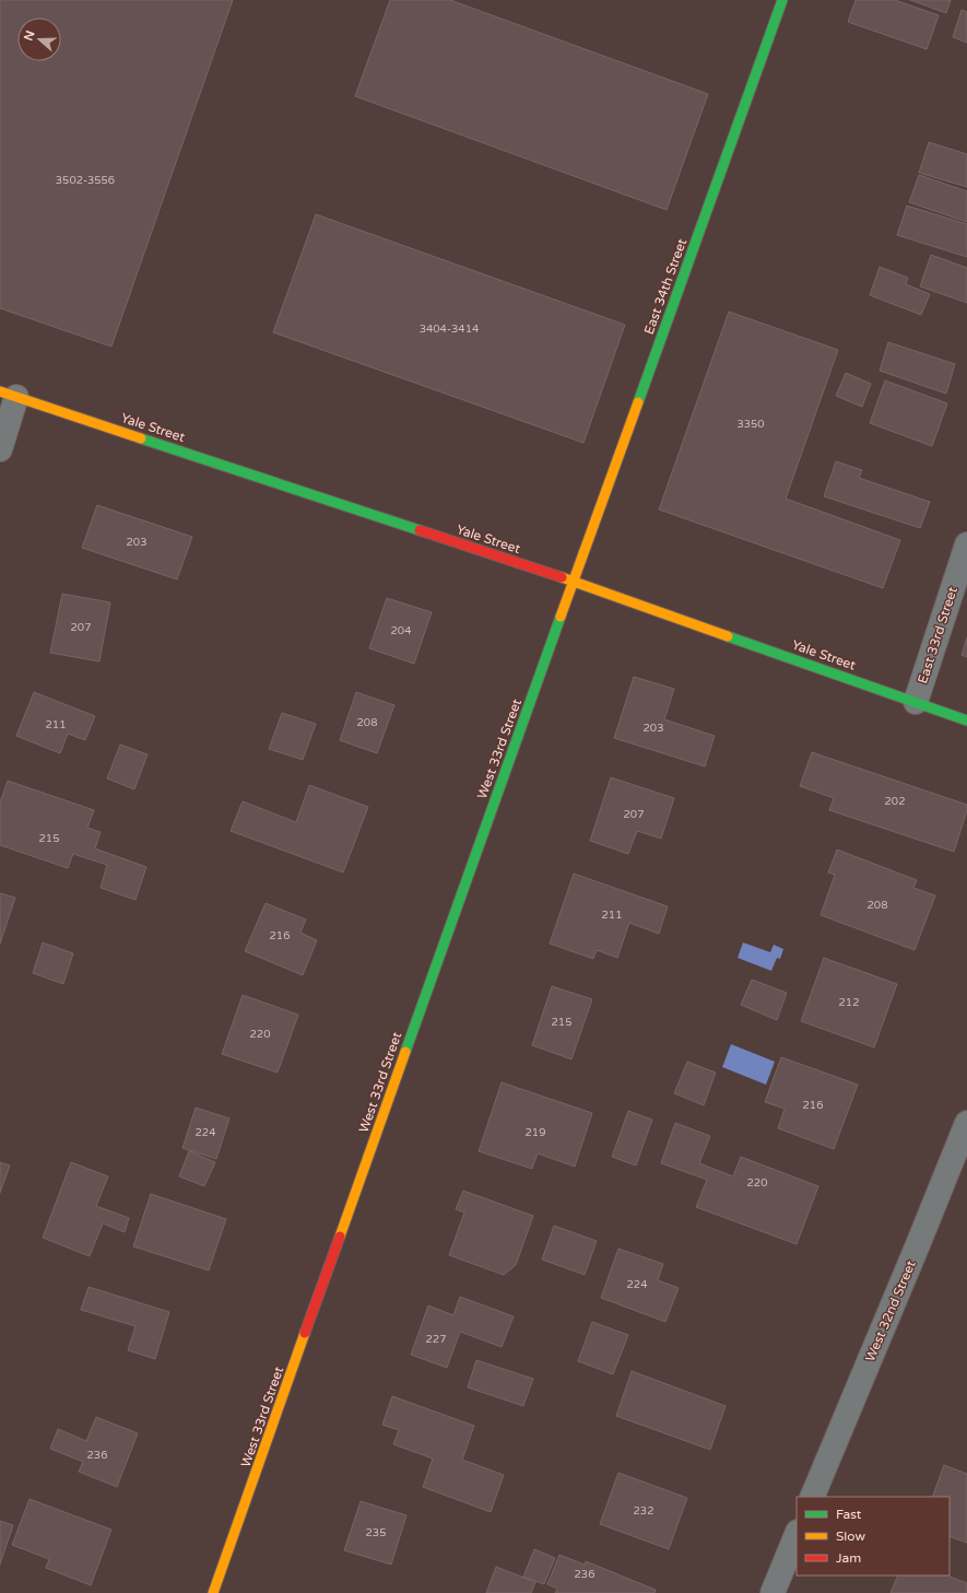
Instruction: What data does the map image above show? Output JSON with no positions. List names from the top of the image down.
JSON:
{
  "streets": {
    "street": [
      "East 34th Street",
      "Yale Street",
      "East 33rd Street",
      "West 33rd Street",
      "West 32nd Street"
    ]
  },
  "crossings": [
    ["East 34th Street", "Yale Street"],
    ["East 34th Street", "West 33rd Street"],
    ["Yale Street", "East 33rd Street"],
    ["Yale Street", "West 33rd Street"]
  ],
  "house_numbers": [
    "3502-3556",
    "3404-3414",
    "3350",
    "203",
    "207",
    "204",
    "208",
    "211",
    "203",
    "202",
    "207",
    "215",
    "208",
    "211",
    "216",
    "212",
    "215",
    "220",
    "216",
    "224",
    "219",
    "220",
    "224",
    "227",
    "236",
    "232",
    "235",
    "236"
  ],
  "legend": ["Fast", "Slow", "Jam"],
  "north": "left"
}
